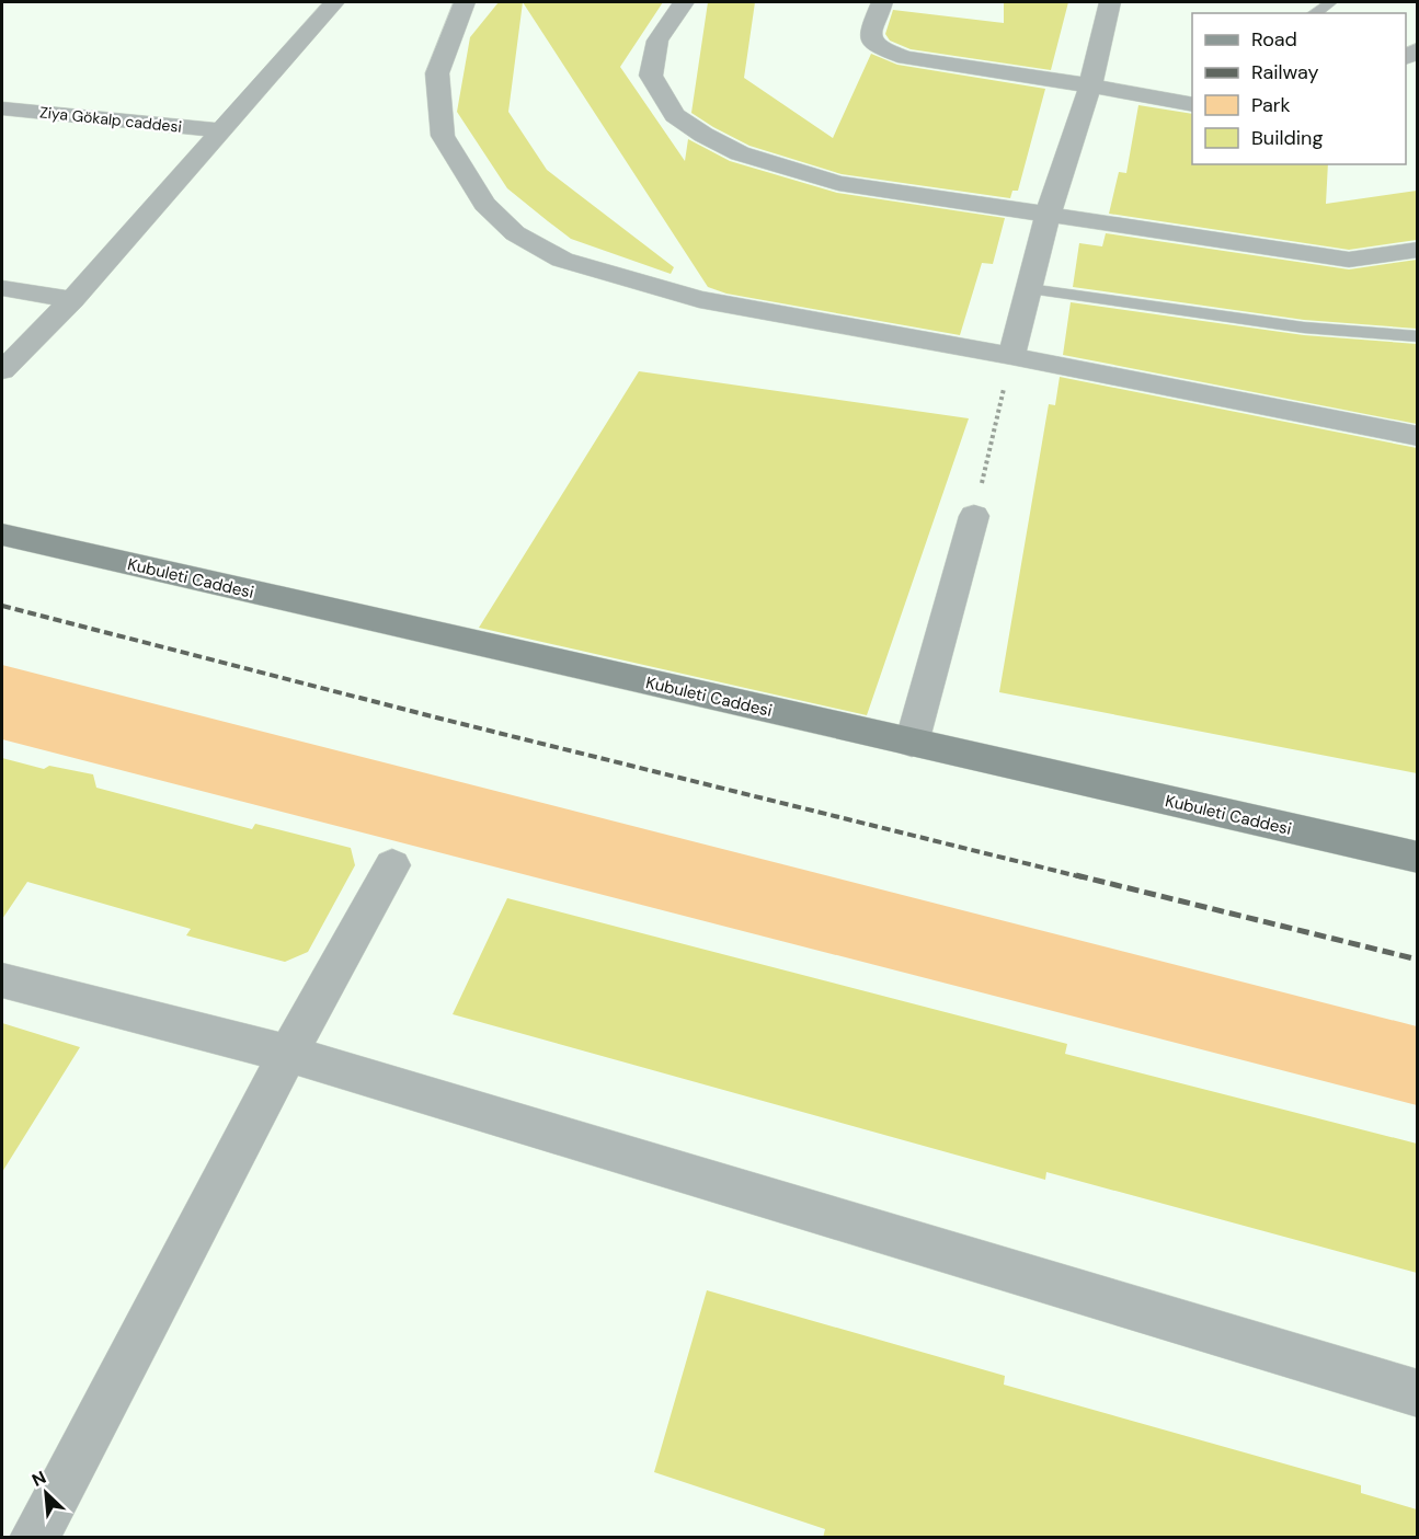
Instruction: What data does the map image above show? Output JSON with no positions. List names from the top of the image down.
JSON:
{
  "streets": {
    "street": ["Ziya Gökalp caddesi", "Kubuleti Caddesi"]
  },
  "legend": [
    "Road",
    "Railway",
    "Park",
    "Building"
  ],
  "north": "top left"
}
